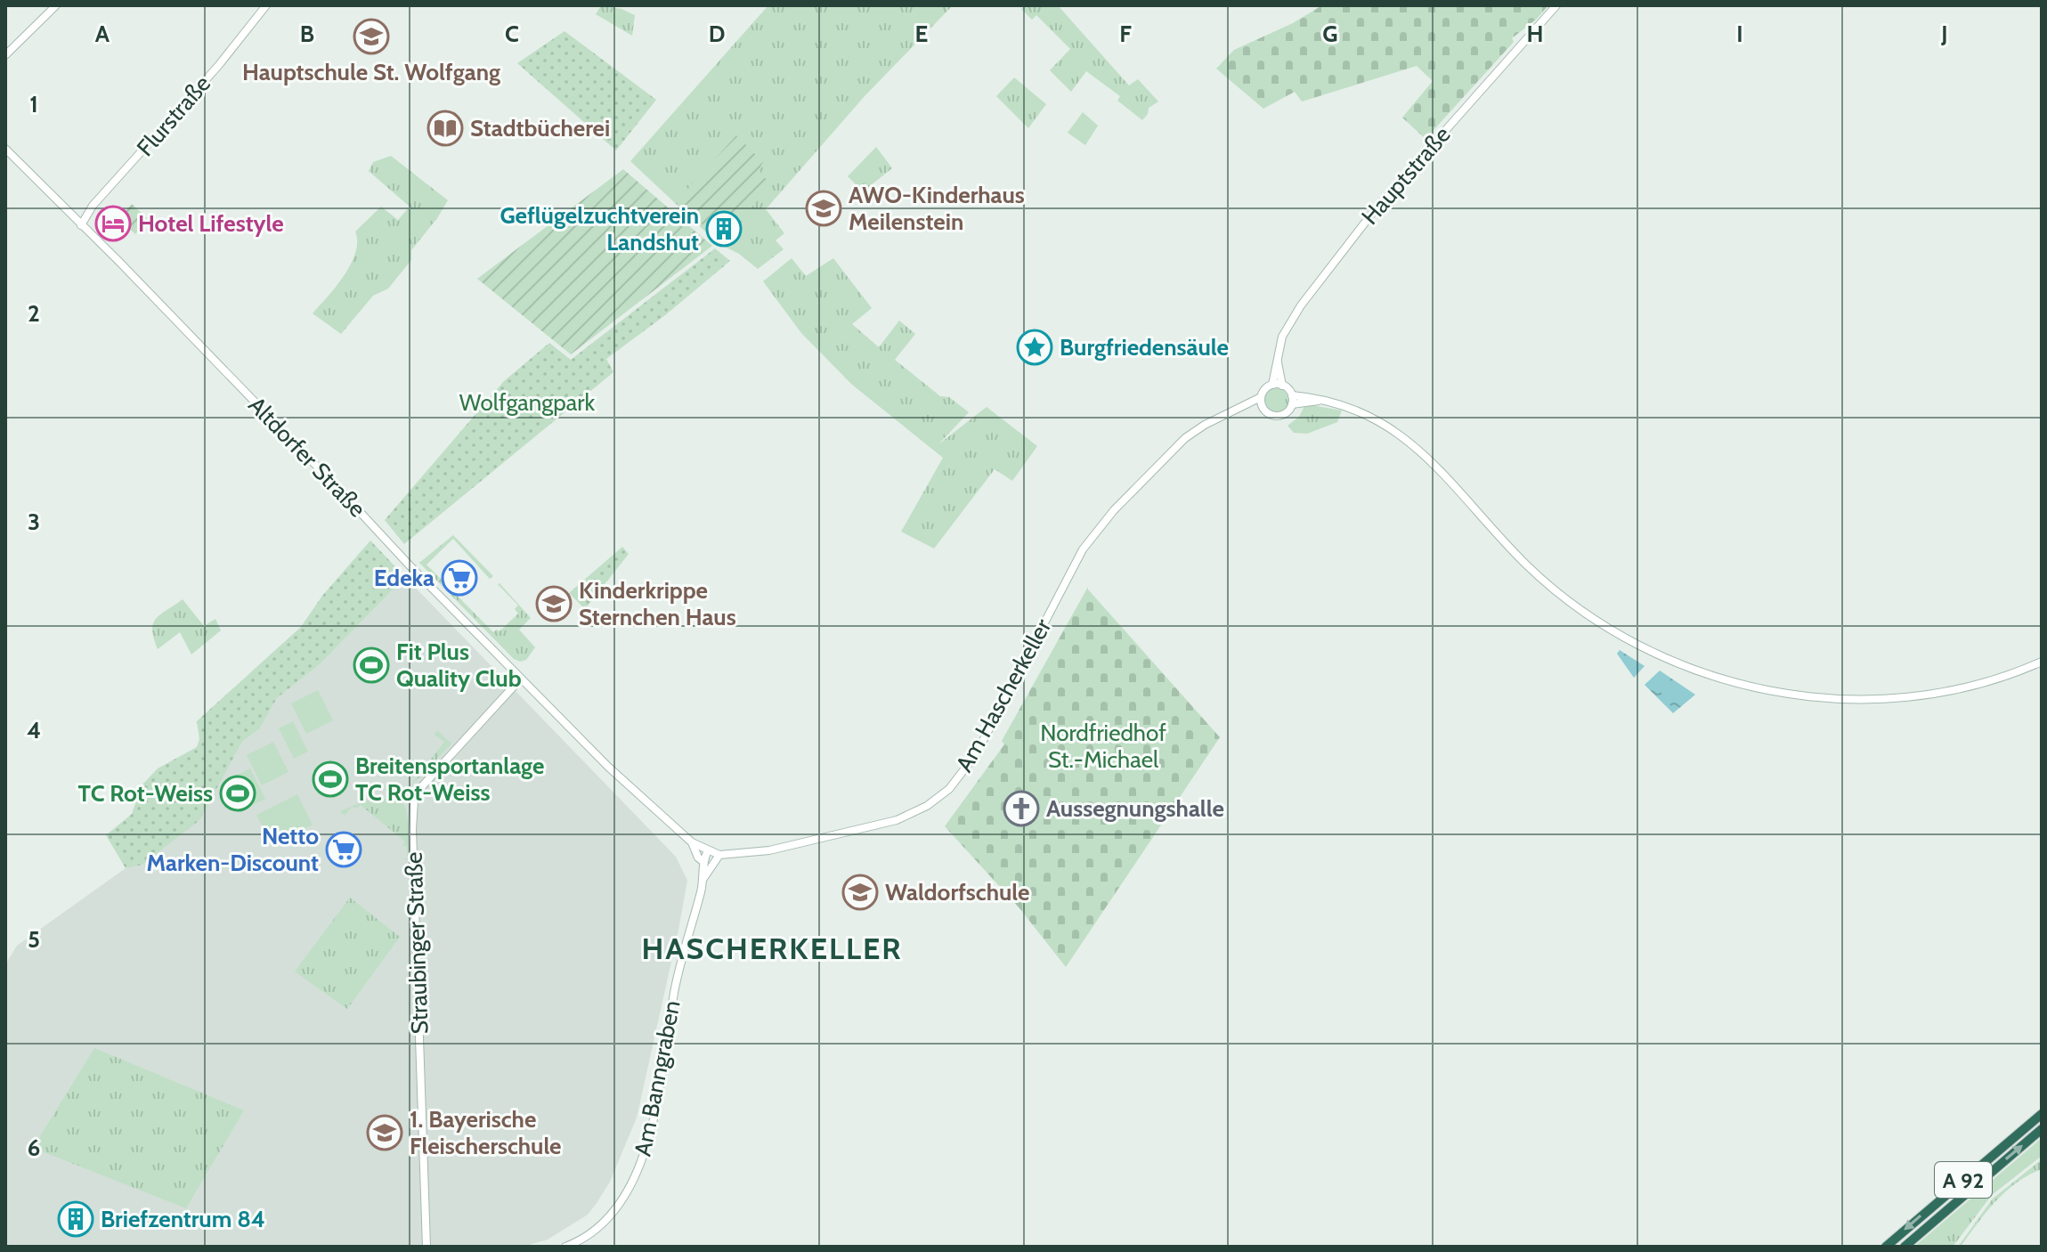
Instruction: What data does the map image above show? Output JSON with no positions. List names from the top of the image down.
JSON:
{
  "streets": {
    "highway": ["A 92"],
    "main road": [
      "Flurstraße",
      "Hauptstraße",
      "Altdorfer Straße",
      "Am Hascherkeller",
      "Straubinger Straße",
      "Am Banngraben"
    ]
  },
  "crossings": [
    ["Flurstraße", "Altdorfer Straße"],
    ["Hauptstraße", "Am Hascherkeller"],
    ["Altdorfer Straße", "Am Hascherkeller"],
    ["Altdorfer Straße", "Straubinger Straße"],
    ["Am Hascherkeller", "Am Banngraben"]
  ],
  "districts": ["HASCHERKELLER"],
  "parks": ["Wolfgangpark", "Nordfriedhof St.-Michael"],
  "places": {
    "school or university": [
      "Hauptschule St. Wolfgang",
      "AWO-Kinderhaus Meilenstein",
      "Kinderkrippe Sternchen Haus",
      "Waldorfschule",
      "1. Bayerische Fleischerschule"
    ],
    "library": ["Stadtbücherei"],
    "hotel": ["Hotel Lifestyle"],
    "building": ["Geflügelzuchtverein Landshut", "Briefzentrum 84"],
    "place": ["Burgfriedensäule"],
    "supermarket": ["Edeka", "Netto Marken-Discount"],
    "sports": ["Fit Plus Quality Club", "Breitensportanlage TC Rot-Weiss", "TC Rot-Weiss"],
    "church": ["Aussegnungshalle"]
  },
  "grid": {
    "columns": [
      "A",
      "B",
      "C",
      "D",
      "E",
      "F",
      "G",
      "H",
      "I",
      "J"
    ],
    "rows": [
      "1",
      "2",
      "3",
      "4",
      "5",
      "6"
    ]
  }
}
